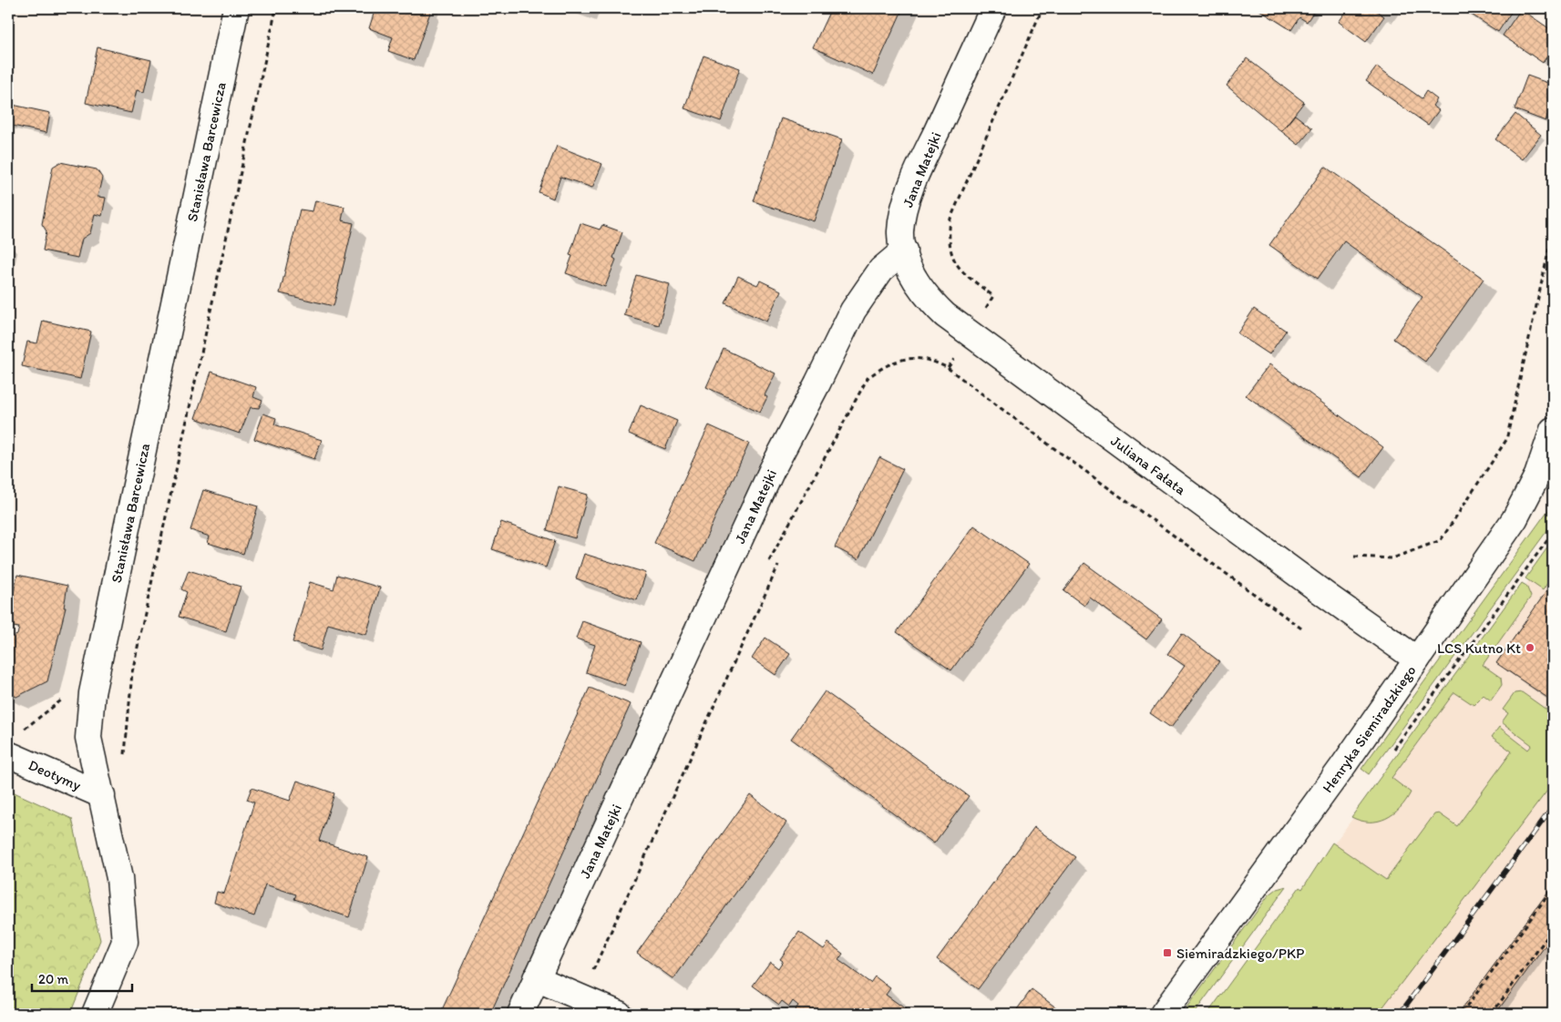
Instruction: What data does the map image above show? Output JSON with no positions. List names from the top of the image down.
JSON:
{
  "streets": {
    "street": [
      "Stanisława Barcewicza",
      "Jana Matejki",
      "Juliana Fałata",
      "Henryka Siemiradzkiego",
      "Deotymy"
    ]
  },
  "crossings": [
    ["Stanisława Barcewicza", "Deotymy"],
    ["Jana Matejki", "Juliana Fałata"],
    ["Juliana Fałata", "Henryka Siemiradzkiego"]
  ],
  "places": {
    "other": ["LCS Kutno Kt"],
    "transit": ["Siemiradzkiego/PKP"]
  },
  "scale_bar": "20 m"
}
